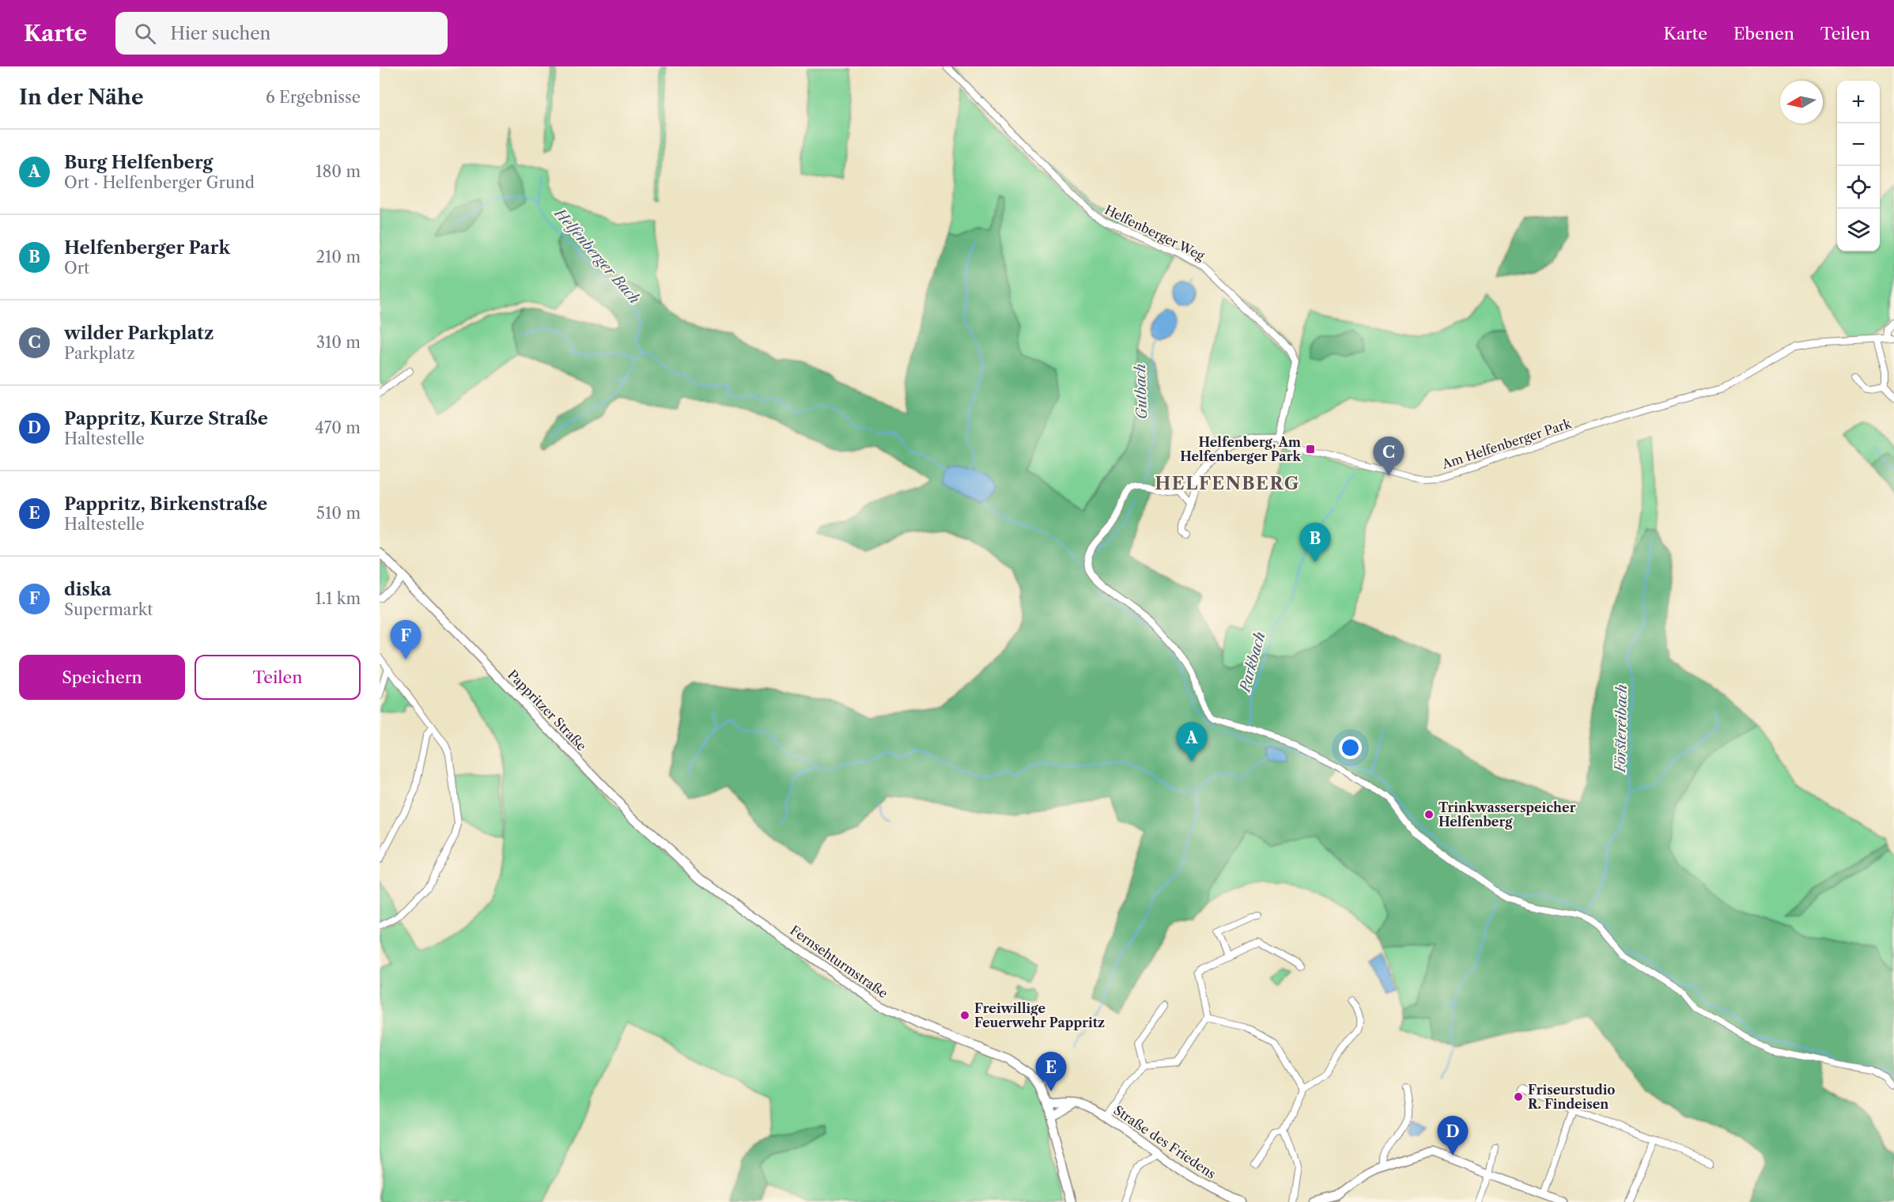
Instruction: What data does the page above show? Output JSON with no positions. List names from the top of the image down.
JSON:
{
  "streets": {
    "street": [
      "Helfenberger Weg",
      "Am Helfenberger Park",
      "Pappritzer Straße",
      "Fernsehturmstraße",
      "Straße des Friedens"
    ]
  },
  "crossings": [
    ["Helfenberger Weg", "Am Helfenberger Park"],
    ["Pappritzer Straße", "Fernsehturmstraße"],
    ["Fernsehturmstraße", "Straße des Friedens"]
  ],
  "districts": ["HELFENBERG"],
  "water": [
    "Helfenberger Bach",
    "Gutbach",
    "Parkbach",
    "Förstereibach"
  ],
  "places": {
    "transit": ["Helfenberg, Am Helfenberger Park"],
    "other": ["Trinkwasserspeicher Helfenberg", "Freiwillige Feuerwehr Pappritz", "Friseurstudio R. Findeisen"]
  },
  "north": "left",
  "page": {
    "header": "Karte",
    "search": "Hier suchen",
    "nav": ["Karte", "Ebenen", "Teilen"],
    "heading": ["In der Nähe", "6 Ergebnisse"],
    "map_buttons": ["+", "−"],
    "list": [
      {
        "mark": "A",
        "name": "Burg Helfenberg",
        "note": "Ort · Helfenberger Grund",
        "value": "180 m"
      },
      {
        "mark": "B",
        "name": "Helfenberger Park",
        "note": "Ort",
        "value": "210 m"
      },
      {
        "mark": "C",
        "name": "wilder Parkplatz",
        "note": "Parkplatz",
        "value": "310 m"
      },
      {
        "mark": "D",
        "name": "Pappritz, Kurze Straße",
        "note": "Haltestelle",
        "value": "470 m"
      },
      {
        "mark": "E",
        "name": "Pappritz, Birkenstraße",
        "note": "Haltestelle",
        "value": "510 m"
      },
      {
        "mark": "F",
        "name": "diska",
        "note": "Supermarkt",
        "value": "1.1 km"
      }
    ],
    "pins": [
      "C",
      "B",
      "F",
      "A",
      "E",
      "D"
    ],
    "buttons": ["Speichern", "Teilen"]
  }
}
